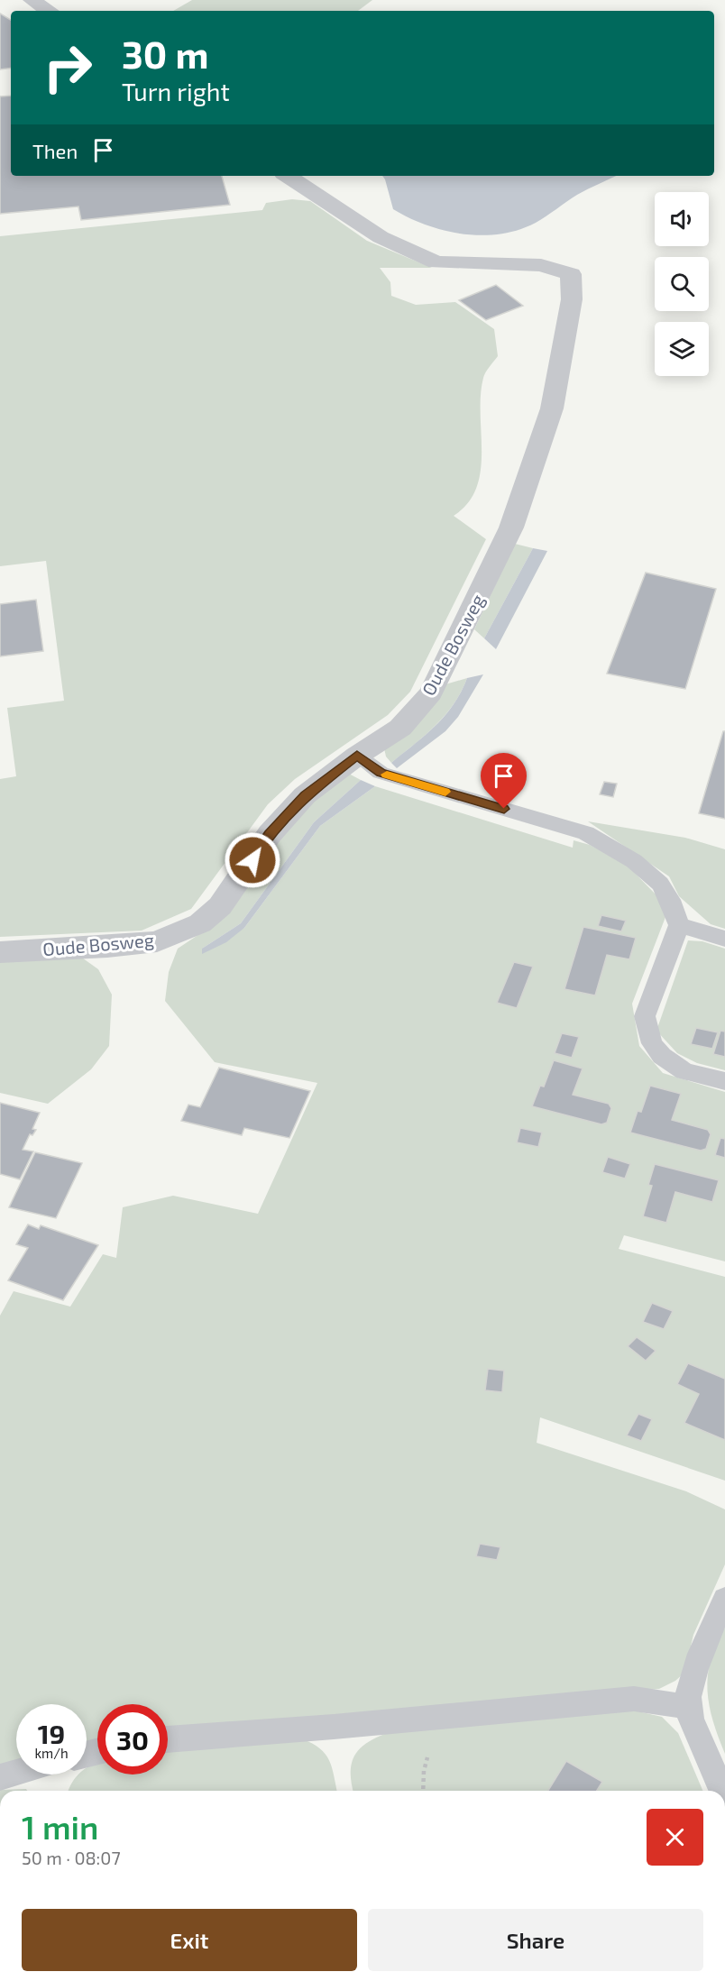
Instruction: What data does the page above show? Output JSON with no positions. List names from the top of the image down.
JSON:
{
  "streets": {
    "street": ["Oude Bosweg"]
  },
  "page": {
    "turn": ["30 m", "Turn right"],
    "then": "Then",
    "speed": "19 km/h",
    "limit": "30",
    "heading": ["1 min", "50 m · 08:07"],
    "buttons": ["Exit", "Share"]
  }
}
